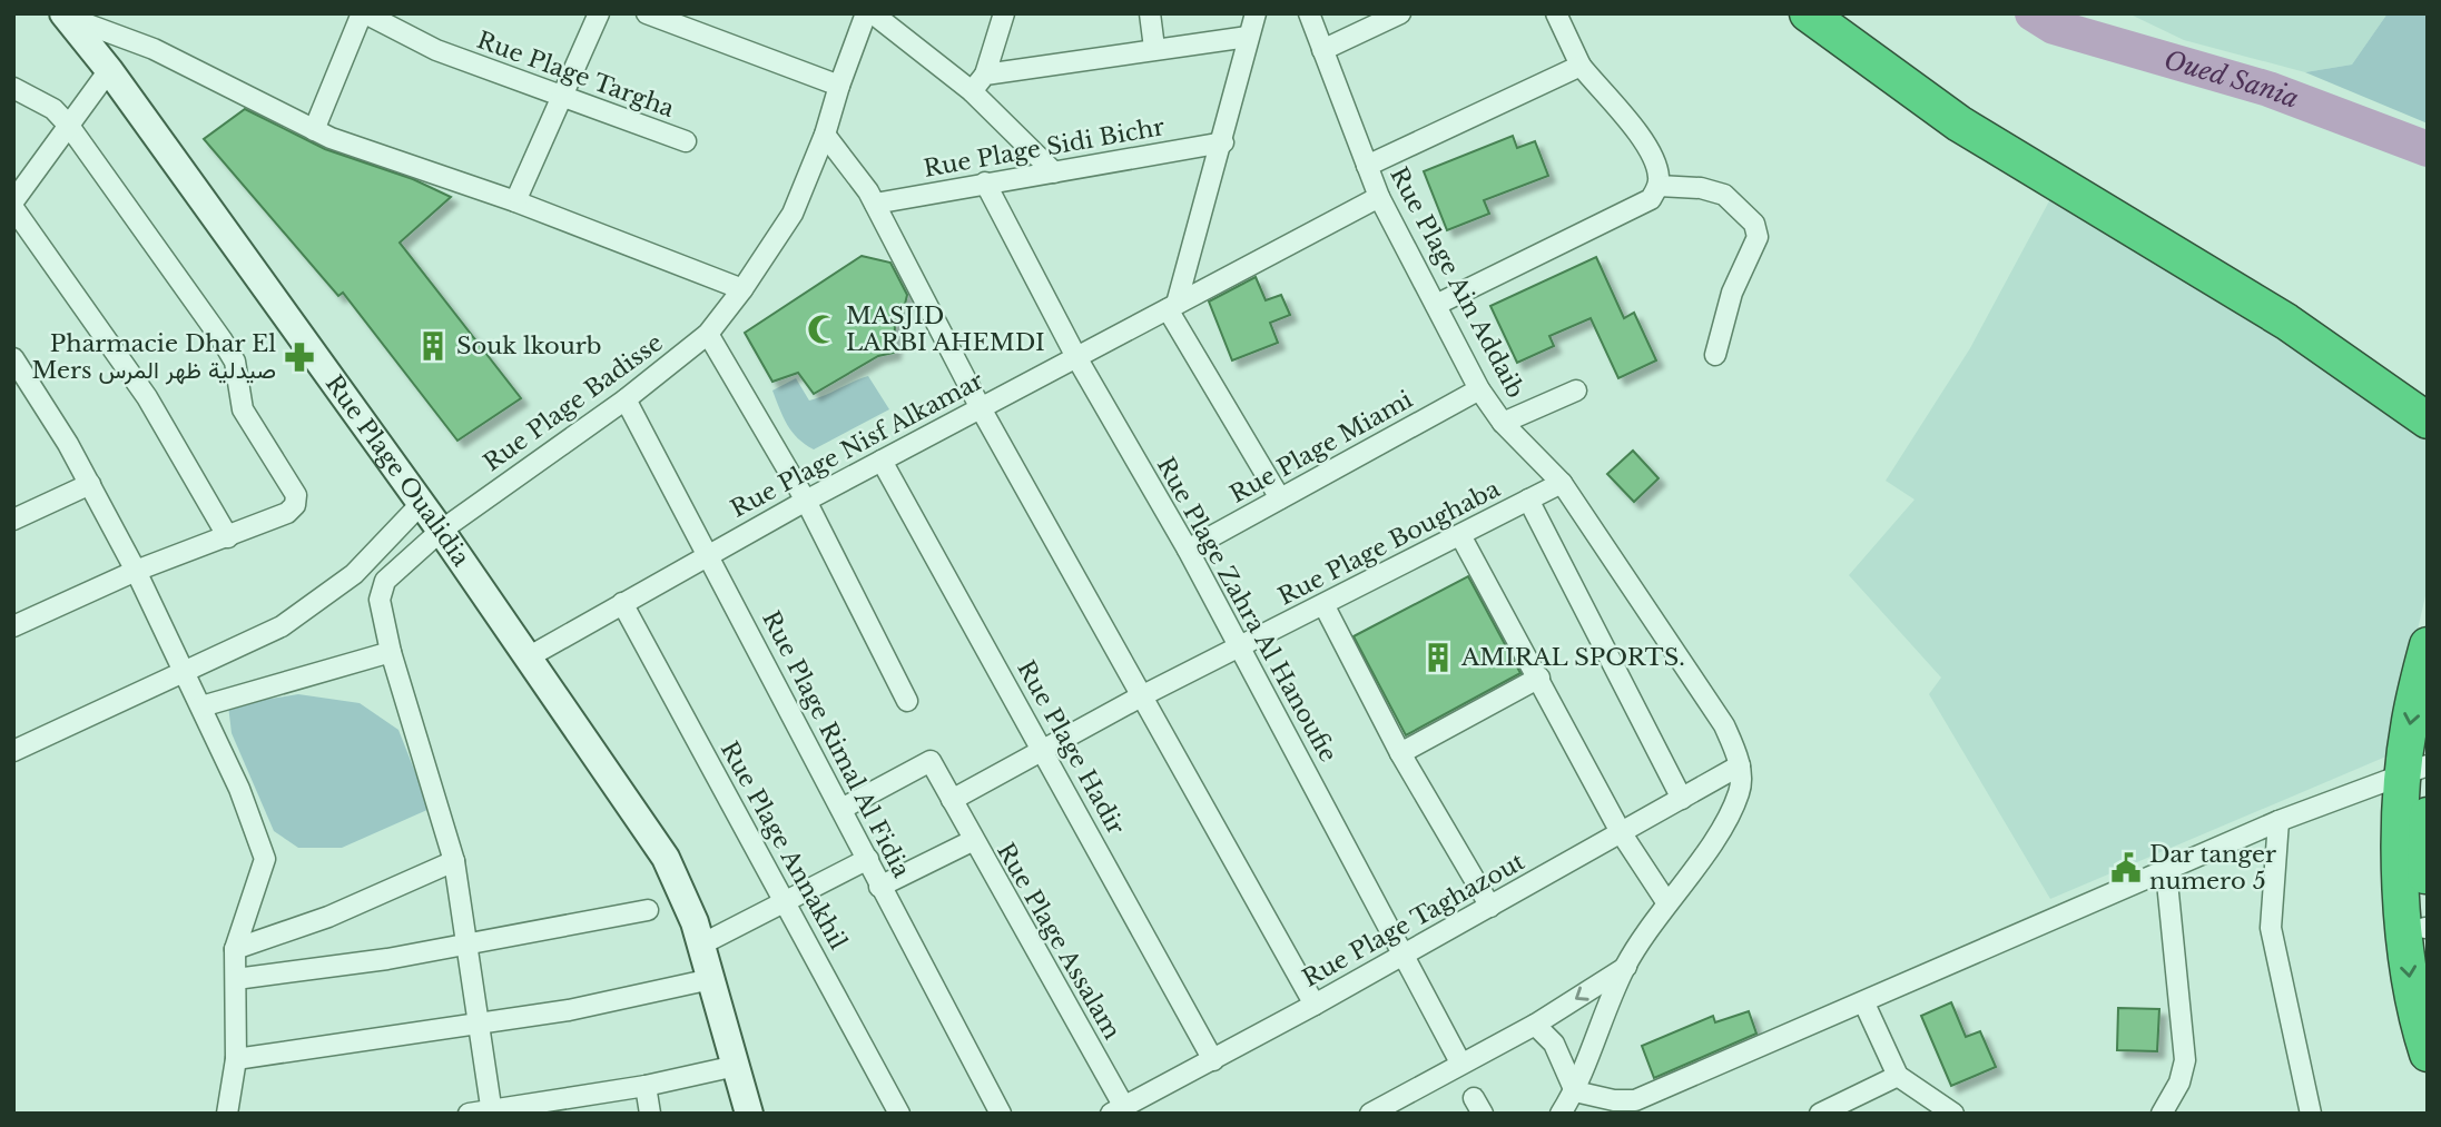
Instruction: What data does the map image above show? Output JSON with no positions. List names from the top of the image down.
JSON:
{
  "streets": {
    "street": [
      "Rue Plage Targha",
      "Rue Plage Sidi Bichr",
      "Rue Plage Ain Addaib",
      "Rue Plage Badisse",
      "Rue Plage Nisf Alkamar",
      "Rue Plage Miami",
      "Rue Plage Oualidia",
      "Rue Plage Boughaba",
      "Rue Plage Zahra Al Hanoufie",
      "Rue Plage Rimal Al Fidia",
      "Rue Plage Hadir",
      "Rue Plage Annakhil",
      "Rue Plage Taghazout",
      "Rue Plage Assalam"
    ]
  },
  "crossings": [
    ["Rue Plage Sidi Bichr", "Rue Plage Zahra Al Hanoufie"],
    ["Rue Plage Ain Addaib", "Rue Plage Nisf Alkamar"],
    ["Rue Plage Ain Addaib", "Rue Plage Miami"],
    ["Rue Plage Ain Addaib", "Rue Plage Boughaba"],
    ["Rue Plage Ain Addaib", "Rue Plage Taghazout"],
    ["Rue Plage Badisse", "Rue Plage Oualidia"],
    ["Rue Plage Badisse", "Rue Plage Rimal Al Fidia"],
    ["Rue Plage Nisf Alkamar", "Rue Plage Oualidia"],
    ["Rue Plage Nisf Alkamar", "Rue Plage Zahra Al Hanoufie"],
    ["Rue Plage Nisf Alkamar", "Rue Plage Rimal Al Fidia"],
    ["Rue Plage Nisf Alkamar", "Rue Plage Hadir"],
    ["Rue Plage Nisf Alkamar", "Rue Plage Annakhil"],
    ["Rue Plage Miami", "Rue Plage Zahra Al Hanoufie"],
    ["Rue Plage Boughaba", "Rue Plage Zahra Al Hanoufie"],
    ["Rue Plage Boughaba", "Rue Plage Hadir"],
    ["Rue Plage Boughaba", "Rue Plage Assalam"],
    ["Rue Plage Zahra Al Hanoufie", "Rue Plage Taghazout"],
    ["Rue Plage Rimal Al Fidia", "Rue Plage Assalam"],
    ["Rue Plage Hadir", "Rue Plage Taghazout"],
    ["Rue Plage Taghazout", "Rue Plage Assalam"]
  ],
  "water": ["Oued Sania"],
  "places": {
    "mosque": ["MASJID LARBI AHEMDI"],
    "building": ["Souk lkourb", "AMIRAL SPORTS."],
    "pharmacy": ["Pharmacie Dhar El Mers صيدلية ظهر المرس"],
    "public building": ["Dar tanger numero 5"]
  }
}
